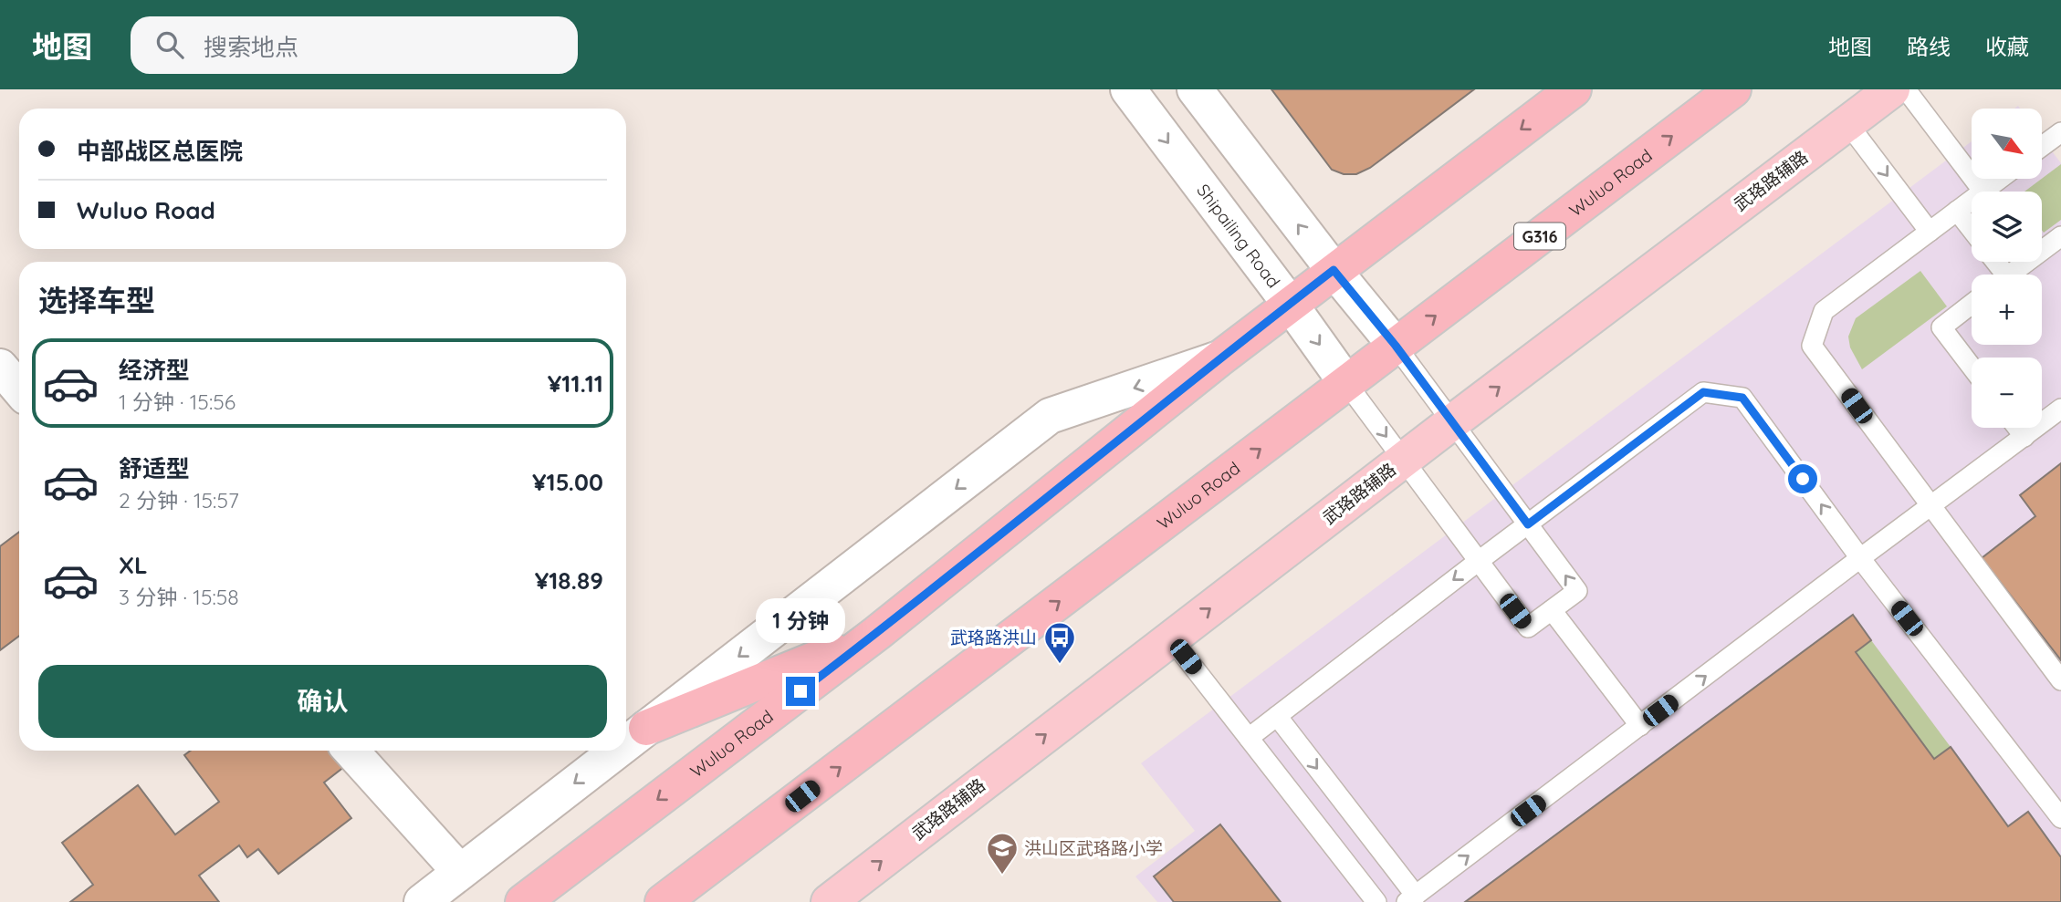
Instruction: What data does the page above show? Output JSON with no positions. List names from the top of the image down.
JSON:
{
  "streets": {
    "highway": ["Wuluo Road", "G316"],
    "main road": ["武珞路辅路"],
    "street": ["Shipailing Road"]
  },
  "crossings": [
    ["Wuluo Road", "Shipailing Road"]
  ],
  "one_way": ["武珞路辅路"],
  "places": {
    "bus stop": ["武珞路洪山"],
    "school or university": ["洪山区武珞路小学"]
  },
  "north": "bottom right",
  "page": {
    "header": "地图",
    "search": "搜索地点",
    "nav": ["地图", "路线", "收藏"],
    "map_buttons": ["+", "−"],
    "banner": ["中部战区总医院", "Wuluo Road"],
    "heading": "选择车型",
    "list": [
      {
        "name": "经济型",
        "note": "1 分钟 · 15:56",
        "value": "¥11.11"
      },
      {
        "name": "舒适型",
        "note": "2 分钟 · 15:57",
        "value": "¥15.00"
      },
      {
        "name": "XL",
        "note": "3 分钟 · 15:58",
        "value": "¥18.89"
      }
    ],
    "bubble": "1 分钟",
    "buttons": "确认"
  }
}
